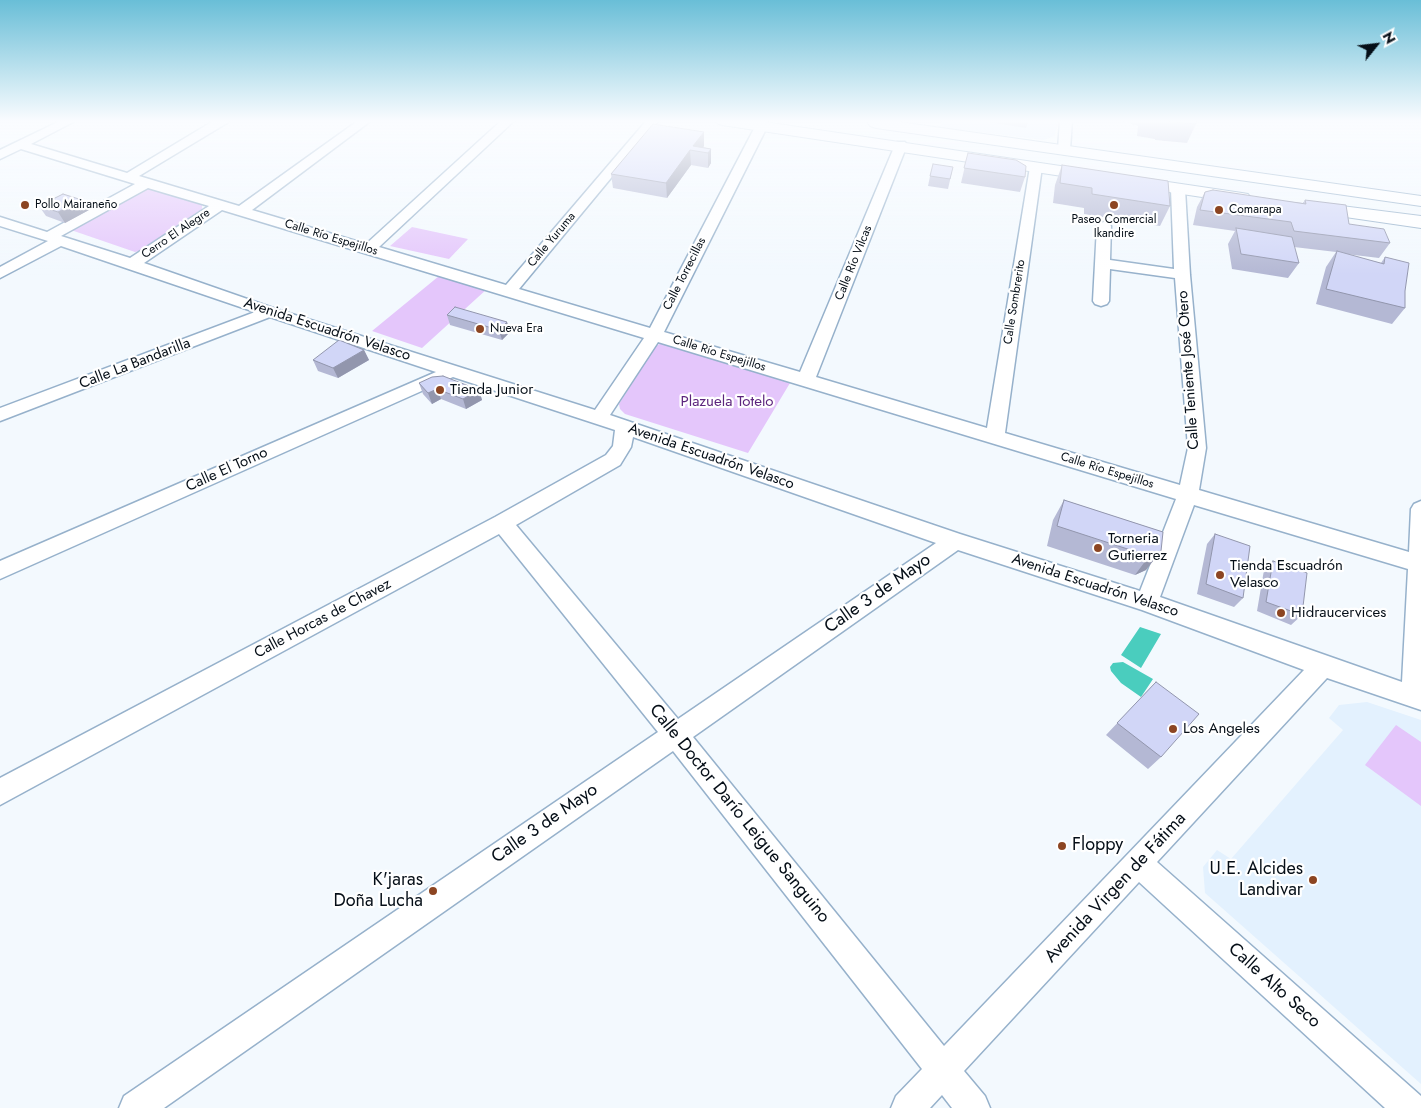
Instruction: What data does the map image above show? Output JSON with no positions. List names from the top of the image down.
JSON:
{
  "streets": {
    "street": [
      "Cerro El Alegre",
      "Calle Río Espejillos",
      "Calle Yuruma",
      "Calle Río Vilcas",
      "Calle Torrecillas",
      "Calle Sombrerito",
      "Avenida Escuadrón Velasco",
      "Calle La Bandarilla",
      "Calle Teniente José Otero",
      "Calle El Torno",
      "Calle 3 de Mayo",
      "Calle Horcas de Chavez",
      "Calle Doctor Darío Leigue Sanguino",
      "Avenida Virgen de Fátima",
      "Calle Alto Seco"
    ]
  },
  "crossings": [
    ["Cerro El Alegre", "Calle Río Espejillos"],
    ["Cerro El Alegre", "Avenida Escuadrón Velasco"],
    ["Calle Río Espejillos", "Calle Yuruma"],
    ["Calle Río Espejillos", "Calle Río Vilcas"],
    ["Calle Río Espejillos", "Calle Torrecillas"],
    ["Calle Río Espejillos", "Calle Sombrerito"],
    ["Calle Río Espejillos", "Calle Teniente José Otero"],
    ["Calle Torrecillas", "Avenida Escuadrón Velasco"],
    ["Avenida Escuadrón Velasco", "Calle La Bandarilla"],
    ["Avenida Escuadrón Velasco", "Calle Teniente José Otero"],
    ["Avenida Escuadrón Velasco", "Calle El Torno"],
    ["Avenida Escuadrón Velasco", "Calle 3 de Mayo"],
    ["Avenida Escuadrón Velasco", "Calle Horcas de Chavez"],
    ["Avenida Escuadrón Velasco", "Avenida Virgen de Fátima"],
    ["Calle 3 de Mayo", "Calle Doctor Darío Leigue Sanguino"],
    ["Calle Horcas de Chavez", "Calle Doctor Darío Leigue Sanguino"],
    ["Calle Doctor Darío Leigue Sanguino", "Avenida Virgen de Fátima"],
    ["Avenida Virgen de Fátima", "Calle Alto Seco"]
  ],
  "parks": ["Plazuela Totelo"],
  "places": [
    "Pollo Mairaneño",
    "Paseo Comercial Ikandire",
    "Comarapa",
    "Nueva Era",
    "Tienda Junior",
    "Torneria Gutierrez",
    "Tienda Escuadrón Velasco",
    "Hidraucervices",
    "Los Angeles",
    "Floppy",
    "U.E. Alcides Landivar",
    "K'jaras Doña Lucha"
  ],
  "north": "top right"
}
